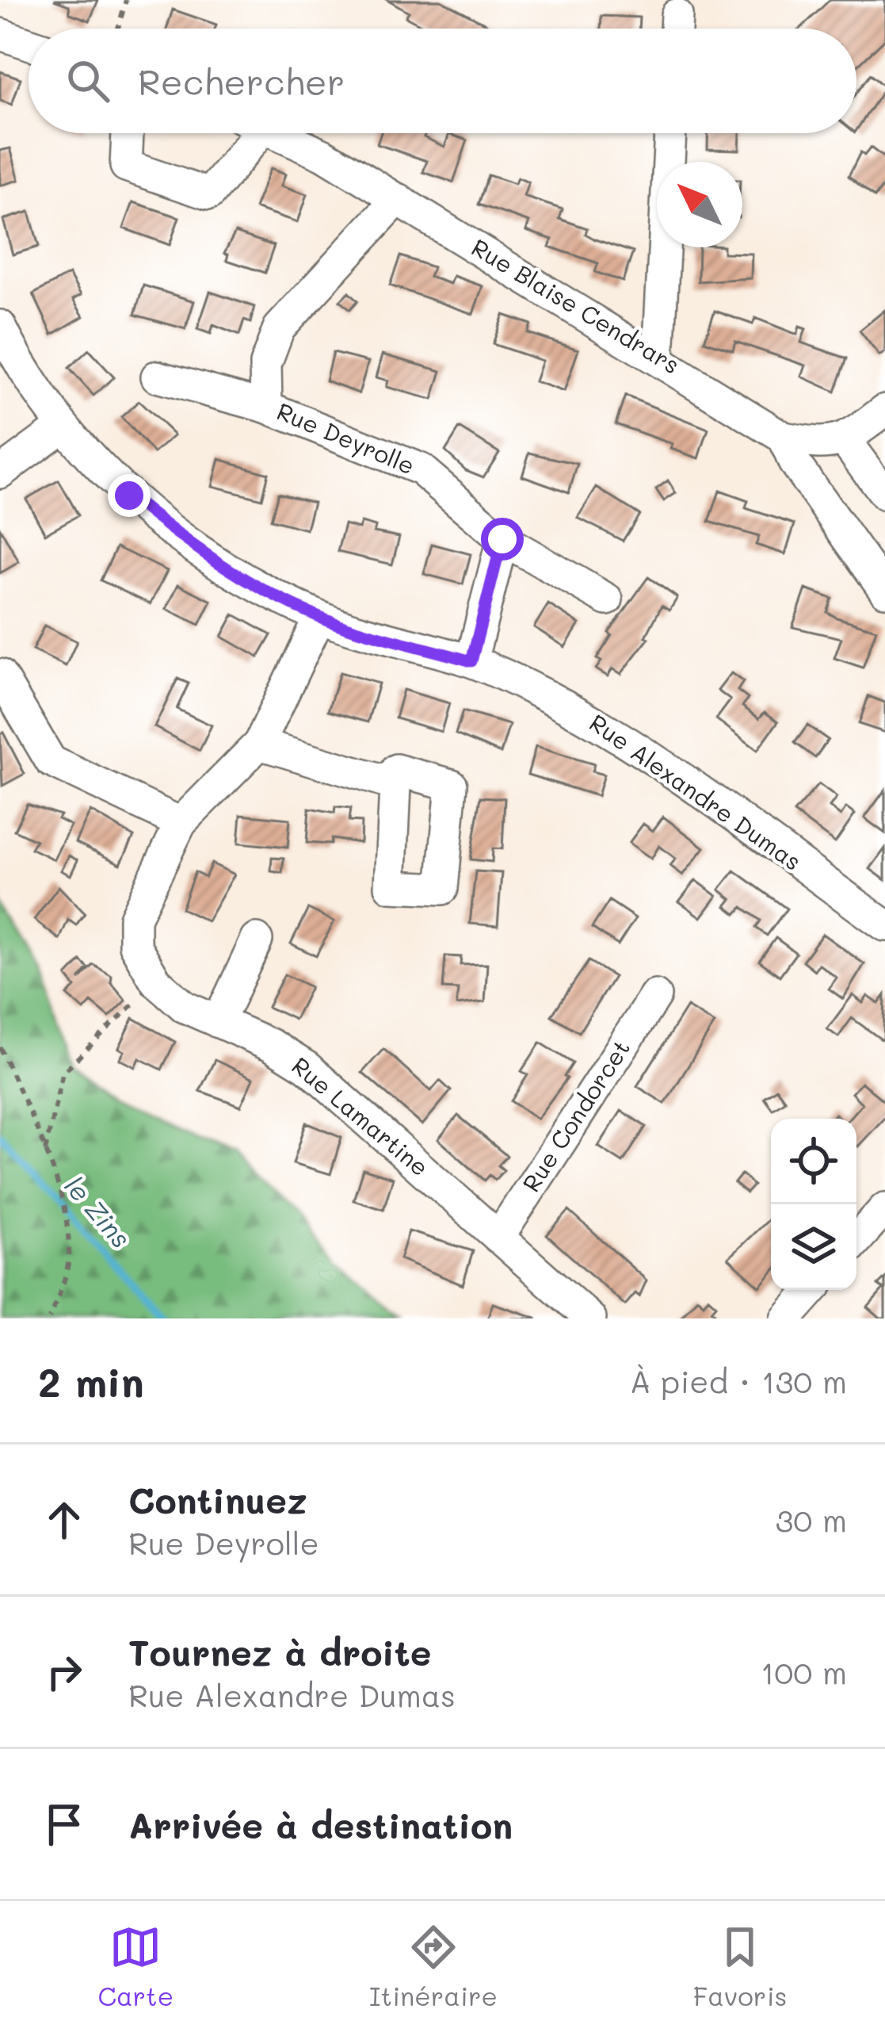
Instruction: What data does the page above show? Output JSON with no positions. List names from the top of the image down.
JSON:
{
  "streets": {
    "street": [
      "Rue Blaise Cendrars",
      "Rue Deyrolle",
      "Rue Alexandre Dumas",
      "Rue Condorcet",
      "Rue Lamartine"
    ]
  },
  "crossings": [
    ["Rue Alexandre Dumas", "Rue Lamartine"],
    ["Rue Condorcet", "Rue Lamartine"]
  ],
  "water": ["le Zins"],
  "north": "top left",
  "page": {
    "search": "Rechercher",
    "heading": ["2 min", "À pied · 130 m"],
    "list": [
      ["Continuez", "Rue Deyrolle", "30 m"],
      ["Tournez à droite", "Rue Alexandre Dumas", "100 m"],
      "Arrivée à destination"
    ],
    "nav": ["Carte", "Itinéraire", "Favoris"]
  }
}
